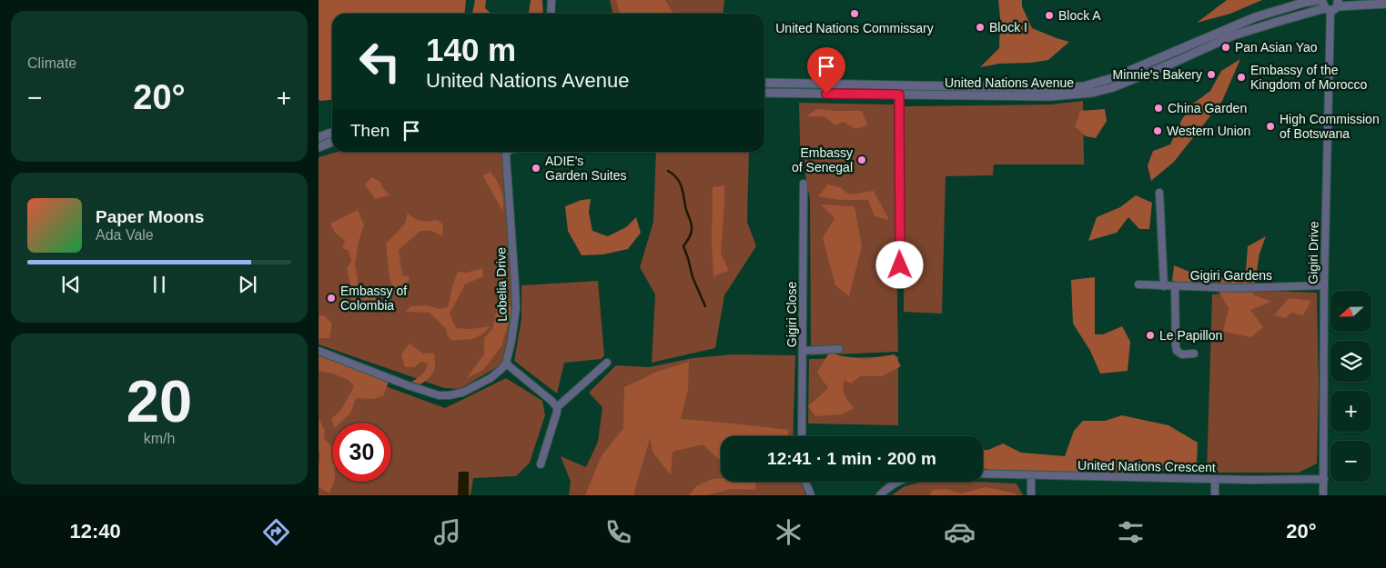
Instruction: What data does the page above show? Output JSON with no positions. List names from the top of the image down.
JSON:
{
  "streets": {
    "street": [
      "United Nations Avenue",
      "Gigiri Drive",
      "Gigiri Gardens",
      "Lobelia Drive",
      "Gigiri Close",
      "United Nations Crescent"
    ]
  },
  "crossings": [
    ["United Nations Avenue", "Gigiri Drive"],
    ["Gigiri Drive", "Gigiri Gardens"],
    ["Gigiri Drive", "United Nations Crescent"]
  ],
  "places": [
    "United Nations Commissary",
    "Block A",
    "Block I",
    "Pan Asian Yao",
    "Minnie's Bakery",
    "Embassy of the Kingdom of Morocco",
    "China Garden",
    "High Commission of Botswana",
    "Western Union",
    "Embassy of Senegal",
    "ADIE's Garden Suites",
    "Embassy of Colombia",
    "Le Papillon"
  ],
  "north": "left",
  "page": {
    "tile": [
      "Climate",
      ["20", "km/h"]
    ],
    "turn": ["140 m", "United Nations Avenue"],
    "heat": ["−", "20°", "+"],
    "then": "Then",
    "song": ["Paper Moons", "Ada Vale"],
    "map_buttons": ["+", "−"],
    "limit": "30",
    "trip": "12:41 · 1 min · 200 m",
    "tabs": ["12:40", "20°"]
  }
}
